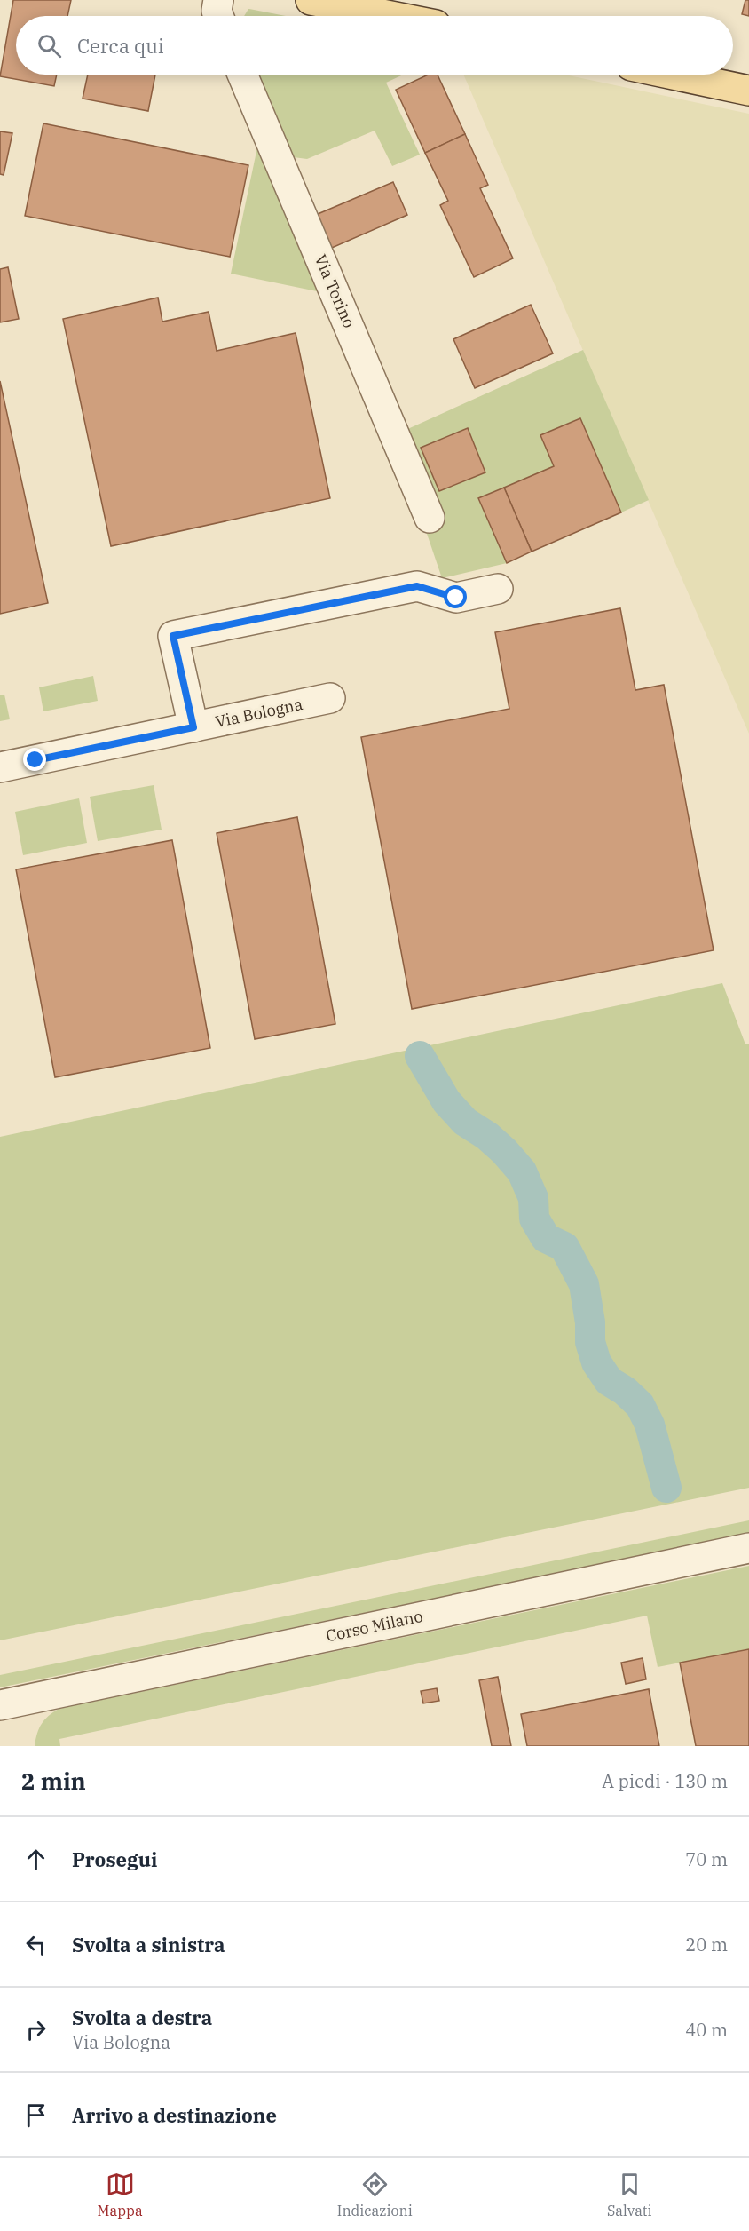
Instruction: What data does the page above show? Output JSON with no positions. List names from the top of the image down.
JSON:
{
  "streets": {
    "street": ["Via Torino", "Via Bologna", "Corso Milano"]
  },
  "page": {
    "search": "Cerca qui",
    "heading": ["2 min", "A piedi · 130 m"],
    "list": [
      ["Prosegui", "70 m"],
      ["Svolta a sinistra", "20 m"],
      ["Svolta a destra", "Via Bologna", "40 m"],
      "Arrivo a destinazione"
    ],
    "nav": ["Mappa", "Indicazioni", "Salvati"]
  }
}
